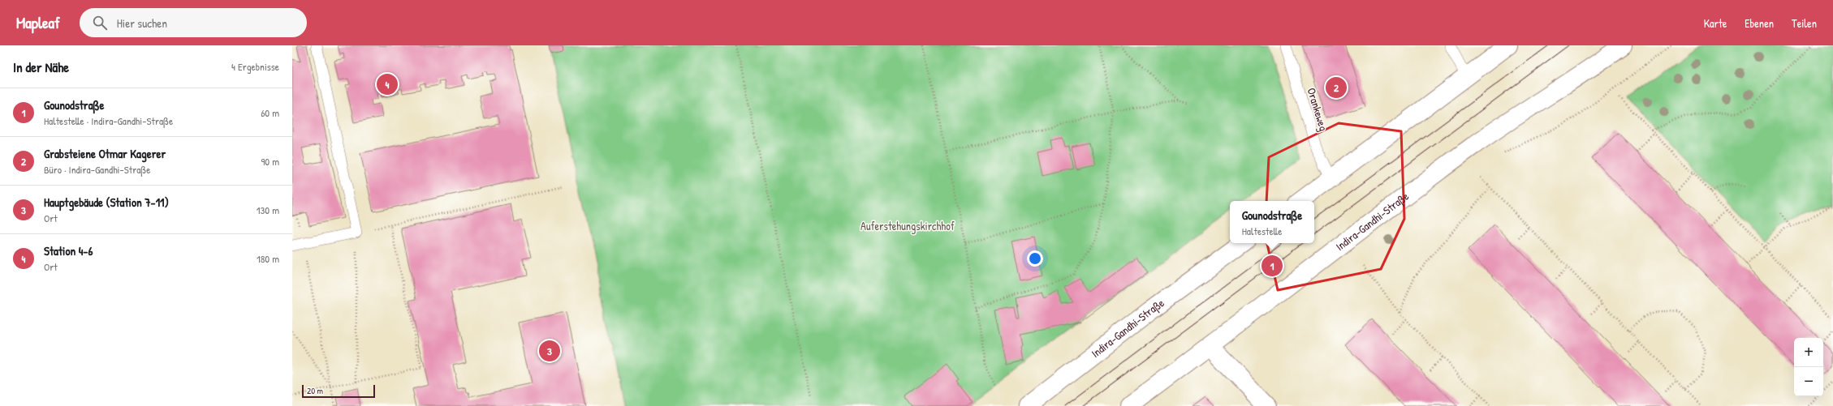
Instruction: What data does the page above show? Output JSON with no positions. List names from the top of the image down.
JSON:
{
  "streets": {
    "main road": ["Indira-Gandhi-Straße"],
    "lane": ["Orankeweg"]
  },
  "parks": ["Auferstehungskirchhof"],
  "scale_bar": "20 m",
  "page": {
    "header": "Mapleaf",
    "search": "Hier suchen",
    "nav": ["Karte", "Ebenen", "Teilen"],
    "heading": ["In der Nähe", "4 Ergebnisse"],
    "pins": [
      "4",
      "2",
      "1",
      "3"
    ],
    "list": [
      {
        "mark": "1",
        "name": "Gounodstraße",
        "note": "Haltestelle · Indira-Gandhi-Straße",
        "value": "60 m"
      },
      {
        "mark": "2",
        "name": "Grabsteiene Otmar Kagerer",
        "note": "Büro · Indira-Gandhi-Straße",
        "value": "90 m"
      },
      {
        "mark": "3",
        "name": "Hauptgebäude (Station 7-11)",
        "note": "Ort",
        "value": "130 m"
      },
      {
        "mark": "4",
        "name": "Station 4-6",
        "note": "Ort",
        "value": "180 m"
      }
    ],
    "popup": ["Gounodstraße", "Haltestelle"],
    "map_buttons": ["+", "−"],
    "scale": "20 m"
  }
}
